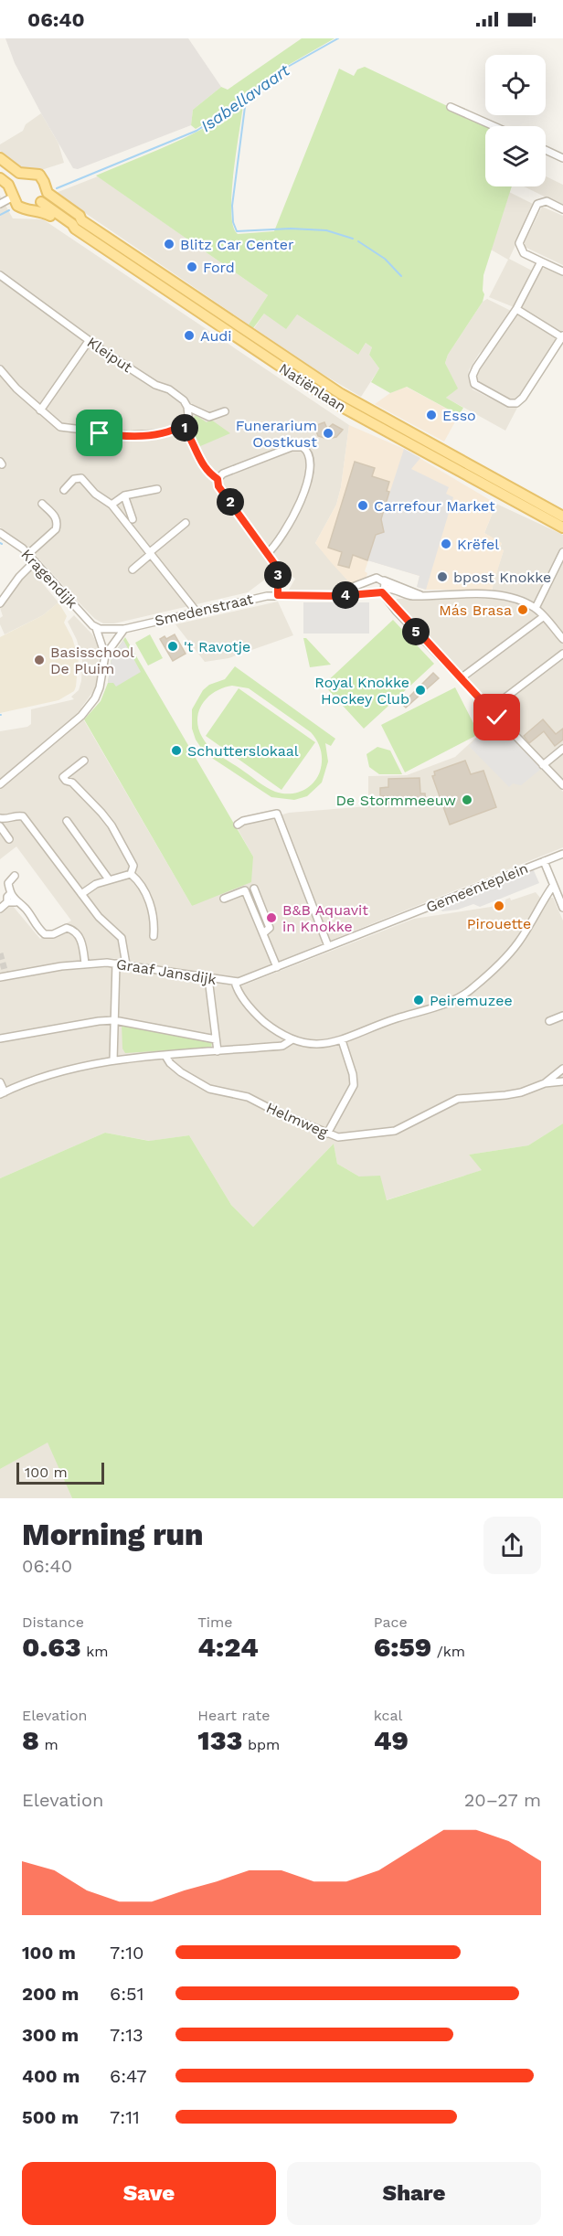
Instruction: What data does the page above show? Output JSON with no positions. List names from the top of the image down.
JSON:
{
  "streets": {
    "main road": ["Natiënlaan"],
    "street": [
      "Kleiput",
      "Kragendijk",
      "Smedenstraat",
      "Gemeenteplein",
      "Graaf Jansdijk",
      "Helmweg"
    ]
  },
  "crossings": [
    ["Kragendijk", "Smedenstraat"],
    ["Gemeenteplein", "Graaf Jansdijk"]
  ],
  "water": ["Isabellavaart"],
  "places": [
    "Blitz Car Center",
    "Ford",
    "Audi",
    "Esso",
    "Funerarium Oostkust",
    "Carrefour Market",
    "Krëfel",
    "bpost Knokke",
    "Más Brasa",
    "'t Ravotje",
    "Basisschool De Pluim",
    "Royal Knokke Hockey Club",
    "Schutterslokaal",
    "De Stormmeeuw",
    "Pirouette",
    "B&B Aquavit in Knokke",
    "Peiremuzee"
  ],
  "scale_bar": "100 m",
  "page": {
    "status": "06:40",
    "pins": [
      "1",
      "2",
      "3",
      "4",
      "5"
    ],
    "scale": "100 m",
    "heading": ["Morning run", "06:40"],
    "stats": [
      ["Distance", "0.63 km"],
      ["Time", "4:24"],
      ["Pace", "6:59 /km"],
      ["Elevation", "8 m"],
      ["Heart rate", "133 bpm"],
      ["kcal", "49"]
    ],
    "chart": ["Elevation", "20–27 m"],
    "list": [
      {
        "name": "100 m",
        "note": "7:10"
      },
      {
        "name": "200 m",
        "note": "6:51"
      },
      {
        "name": "300 m",
        "note": "7:13"
      },
      {
        "name": "400 m",
        "note": "6:47"
      },
      {
        "name": "500 m",
        "note": "7:11"
      }
    ],
    "buttons": ["Save", "Share"]
  }
}
